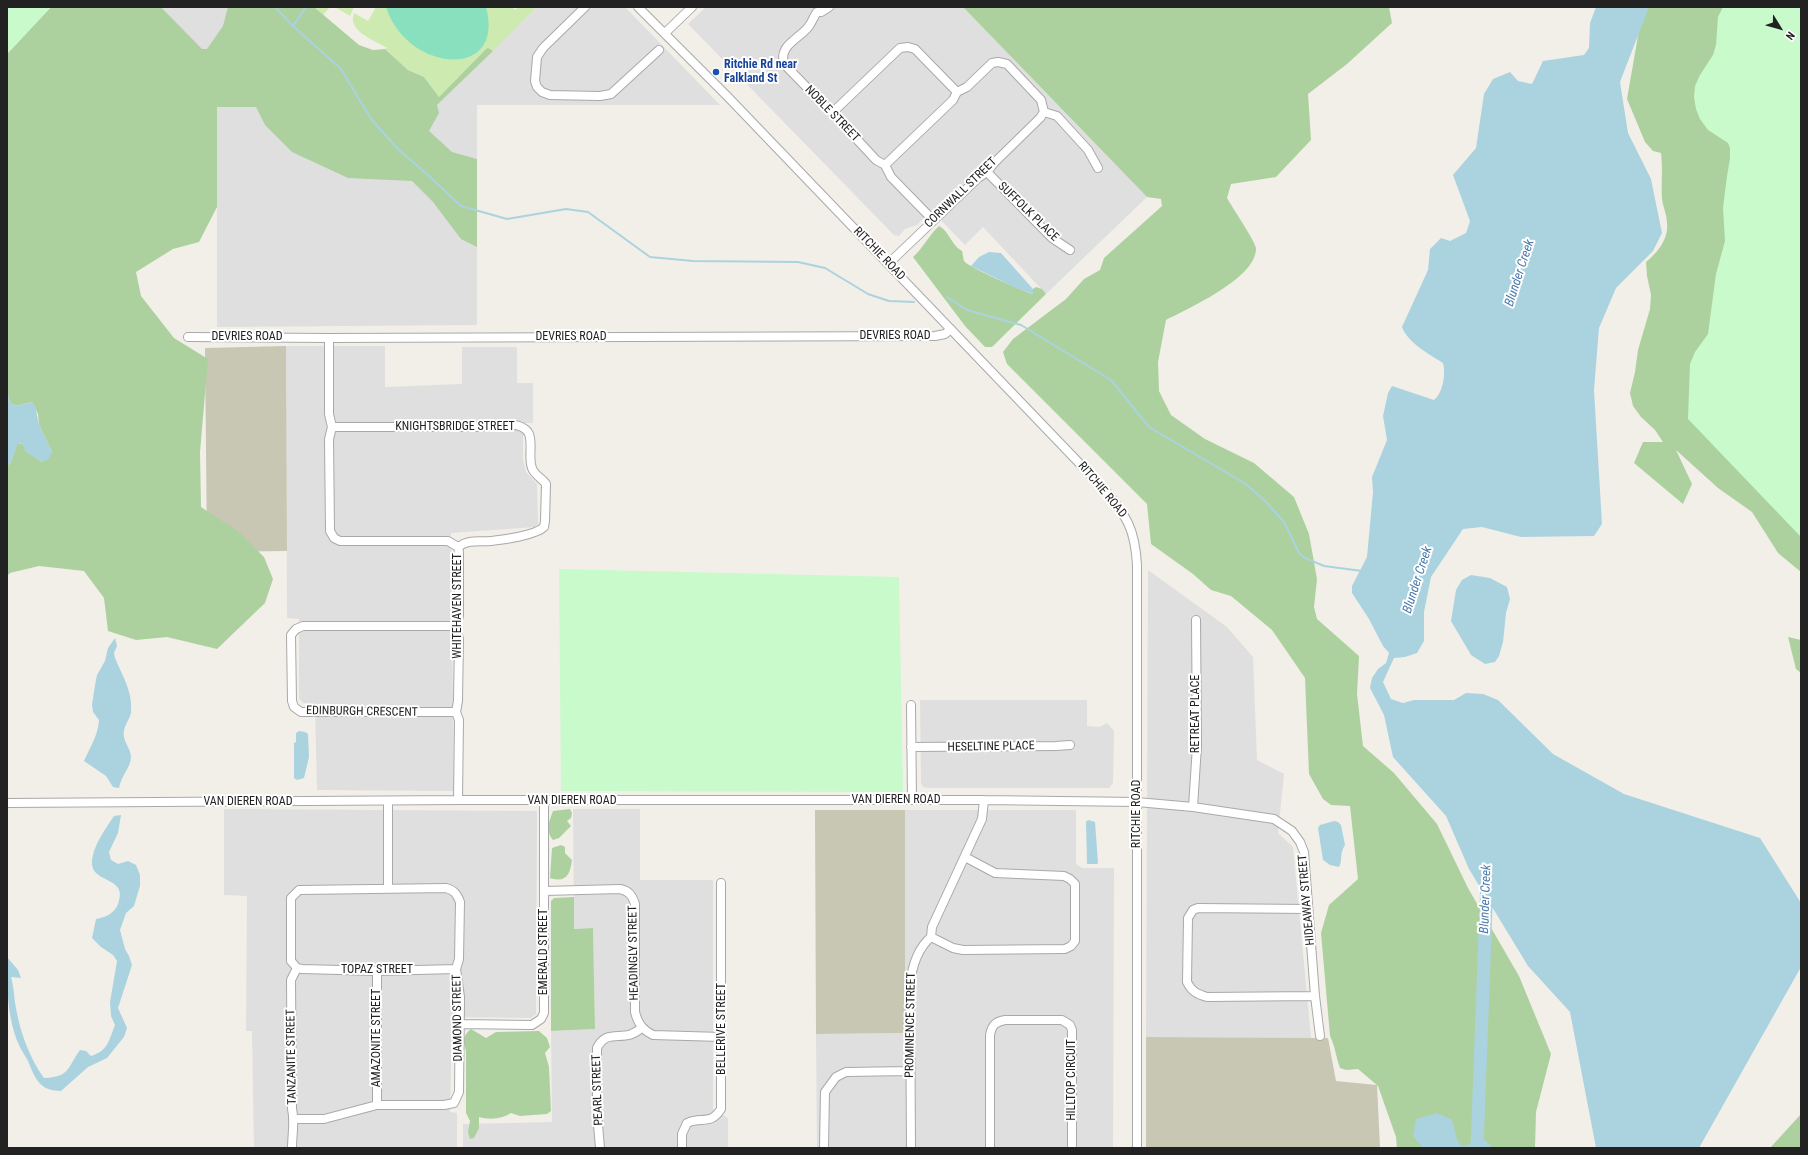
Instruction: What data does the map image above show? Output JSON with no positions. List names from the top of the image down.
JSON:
{
  "streets": {
    "street": [
      "NOBLE STREET",
      "CORNWALL STREET",
      "SUFFOLK PLACE",
      "RITCHIE ROAD",
      "DEVRIES ROAD",
      "KNIGHTSBRIDGE STREET",
      "WHITEHAVEN STREET",
      "EDINBURGH CRESCENT",
      "RETREAT PLACE",
      "HESELTINE PLACE",
      "VAN DIEREN ROAD",
      "HIDEAWAY STREET",
      "EMERALD STREET",
      "HEADINGLY STREET",
      "TOPAZ STREET",
      "DIAMOND STREET",
      "PROMINENCE STREET",
      "BELLERIVE STREET",
      "AMAZONITE STREET",
      "TANZANITE STREET",
      "HILLTOP CIRCUIT",
      "PEARL STREET"
    ]
  },
  "crossings": [
    ["NOBLE STREET", "CORNWALL STREET"],
    ["CORNWALL STREET", "SUFFOLK PLACE"],
    ["CORNWALL STREET", "RITCHIE ROAD"],
    ["RITCHIE ROAD", "DEVRIES ROAD"],
    ["RITCHIE ROAD", "VAN DIEREN ROAD"],
    ["RITCHIE ROAD", "HIDEAWAY STREET"],
    ["DEVRIES ROAD", "WHITEHAVEN STREET"],
    ["KNIGHTSBRIDGE STREET", "WHITEHAVEN STREET"],
    ["WHITEHAVEN STREET", "EDINBURGH CRESCENT"],
    ["WHITEHAVEN STREET", "VAN DIEREN ROAD"],
    ["RETREAT PLACE", "HIDEAWAY STREET"],
    ["VAN DIEREN ROAD", "HIDEAWAY STREET"],
    ["VAN DIEREN ROAD", "EMERALD STREET"],
    ["VAN DIEREN ROAD", "PROMINENCE STREET"],
    ["EMERALD STREET", "HEADINGLY STREET"],
    ["EMERALD STREET", "DIAMOND STREET"],
    ["HEADINGLY STREET", "PEARL STREET"],
    ["TOPAZ STREET", "DIAMOND STREET"],
    ["TOPAZ STREET", "AMAZONITE STREET"],
    ["TOPAZ STREET", "TANZANITE STREET"],
    ["DIAMOND STREET", "AMAZONITE STREET"],
    ["DIAMOND STREET", "TANZANITE STREET"]
  ],
  "water": ["Blunder Creek"],
  "places": ["Ritchie Rd near Falkland St"],
  "north": "bottom right"
}
